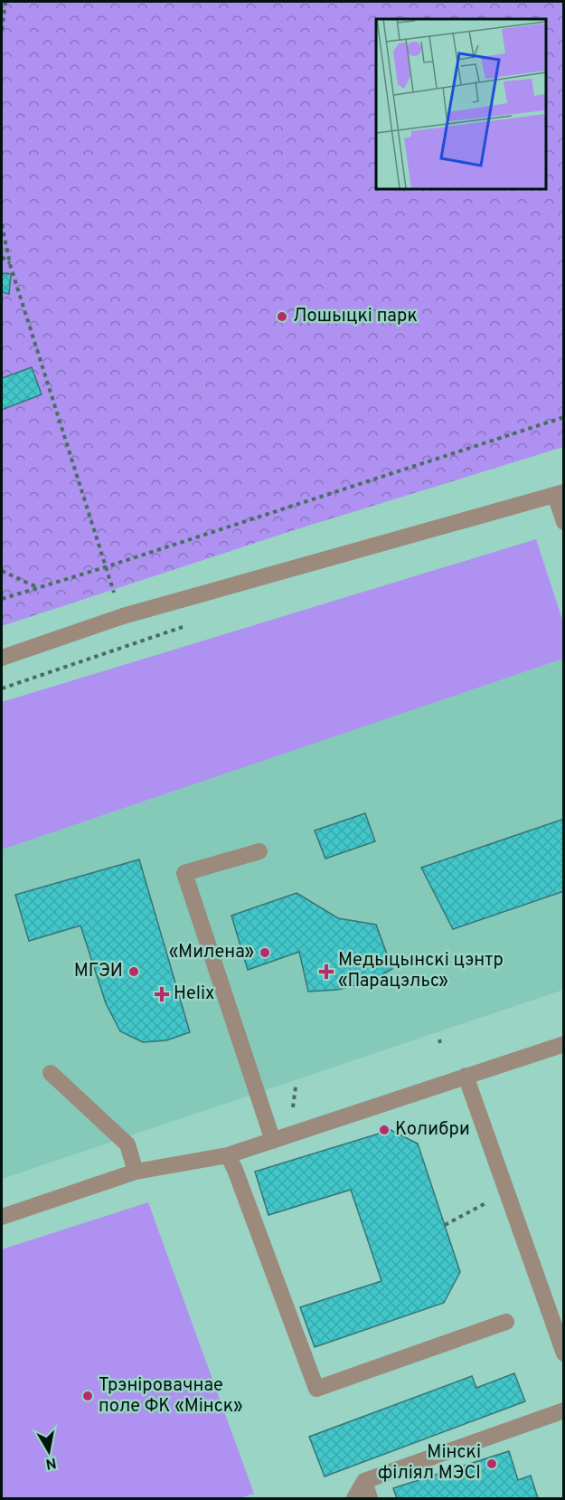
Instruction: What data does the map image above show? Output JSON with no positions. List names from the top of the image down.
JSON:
{
  "places": {
    "other": [
      "Лошыцкі парк",
      "«Милена»",
      "МГЭИ",
      "Колибри",
      "Трэніровачнае поле ФК «Мінск»",
      "Мінскі філіял МЭСІ"
    ],
    "health": ["Медыцынскі цэнтр «Парацэльс»", "Helix"]
  },
  "north": "bottom"
}
